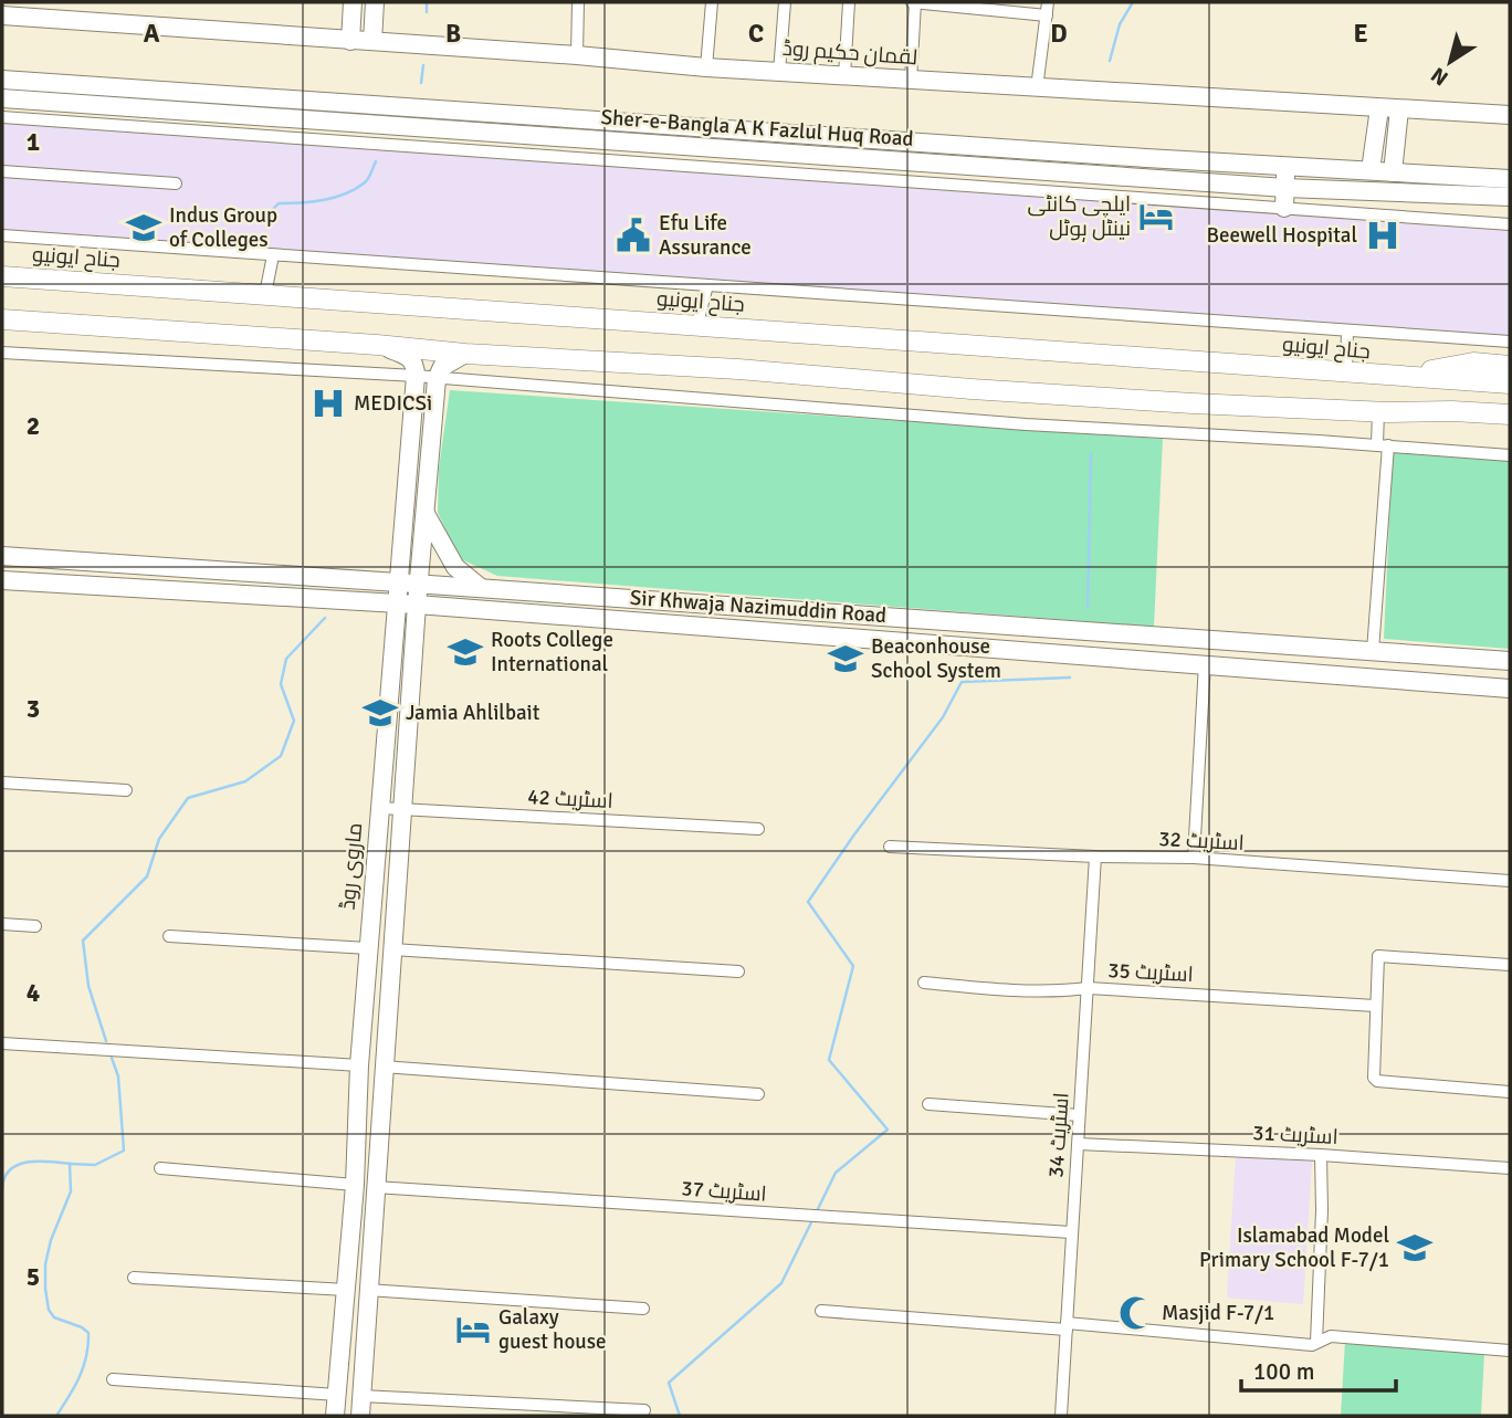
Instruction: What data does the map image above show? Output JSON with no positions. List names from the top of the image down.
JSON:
{
  "streets": {
    "main road": [
      "لقمان حکیم روڈ",
      "Sher-e-Bangla A K Fazlul Huq Road",
      "جناح ایونیو",
      "Sir Khwaja Nazimuddin Road",
      "ماروی روڈ"
    ],
    "street": [
      "اسٹریٹ 42",
      "اسٹریٹ 32",
      "اسٹریٹ 35",
      "اسٹریٹ 34",
      "اسٹریٹ 31",
      "اسٹریٹ 37"
    ]
  },
  "crossings": [
    ["Sir Khwaja Nazimuddin Road", "ماروی روڈ"],
    ["اسٹریٹ 42", "ماروی روڈ"],
    ["اسٹریٹ 32", "اسٹریٹ 34"],
    ["اسٹریٹ 35", "اسٹریٹ 34"],
    ["اسٹریٹ 34", "اسٹریٹ 31"],
    ["اسٹریٹ 34", "اسٹریٹ 37"]
  ],
  "places": {
    "hotel": ["ایلچی کانٹی نینٹل ہوٹل", "Galaxy guest house"],
    "school or university": [
      "Indus Group of Colleges",
      "Roots College International",
      "Beaconhouse School System",
      "Jamia Ahlilbait",
      "Islamabad Model Primary School F-7/1"
    ],
    "public building": ["Efu Life Assurance"],
    "hospital": ["Beewell Hospital", "MEDICSi"],
    "mosque": ["Masjid F-7/1"]
  },
  "scale_bar": "100 m",
  "north": "bottom left",
  "grid": {
    "columns": [
      "A",
      "B",
      "C",
      "D",
      "E"
    ],
    "rows": [
      "1",
      "2",
      "3",
      "4",
      "5"
    ]
  }
}
